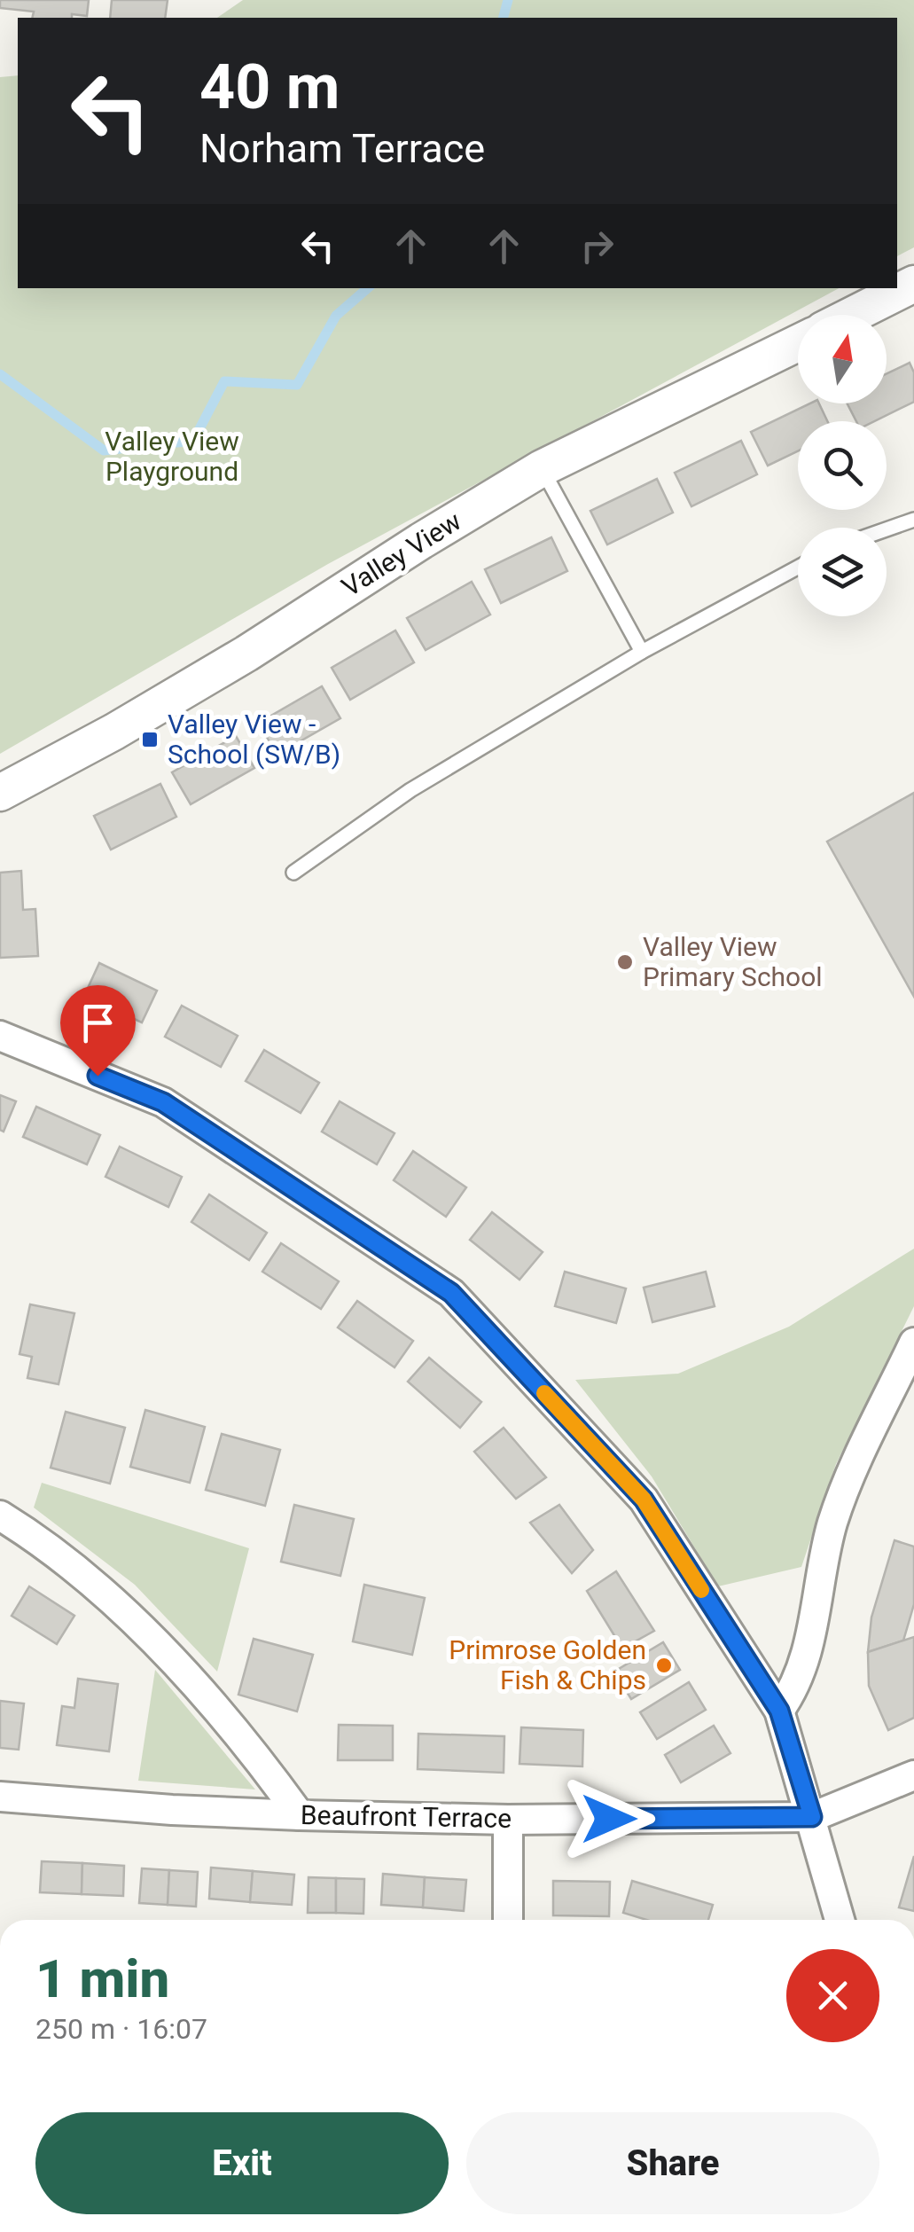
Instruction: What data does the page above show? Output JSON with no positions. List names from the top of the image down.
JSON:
{
  "streets": {
    "street": ["Valley View", "Beaufront Terrace"]
  },
  "parks": ["Valley View Playground"],
  "places": {
    "transit": ["Valley View - School (SW/B)"],
    "other": ["Valley View Primary School", "Primrose Golden Fish & Chips"]
  },
  "north": "top",
  "page": {
    "turn": ["40 m", "Norham Terrace"],
    "heading": ["1 min", "250 m · 16:07"],
    "buttons": ["Exit", "Share"]
  }
}
